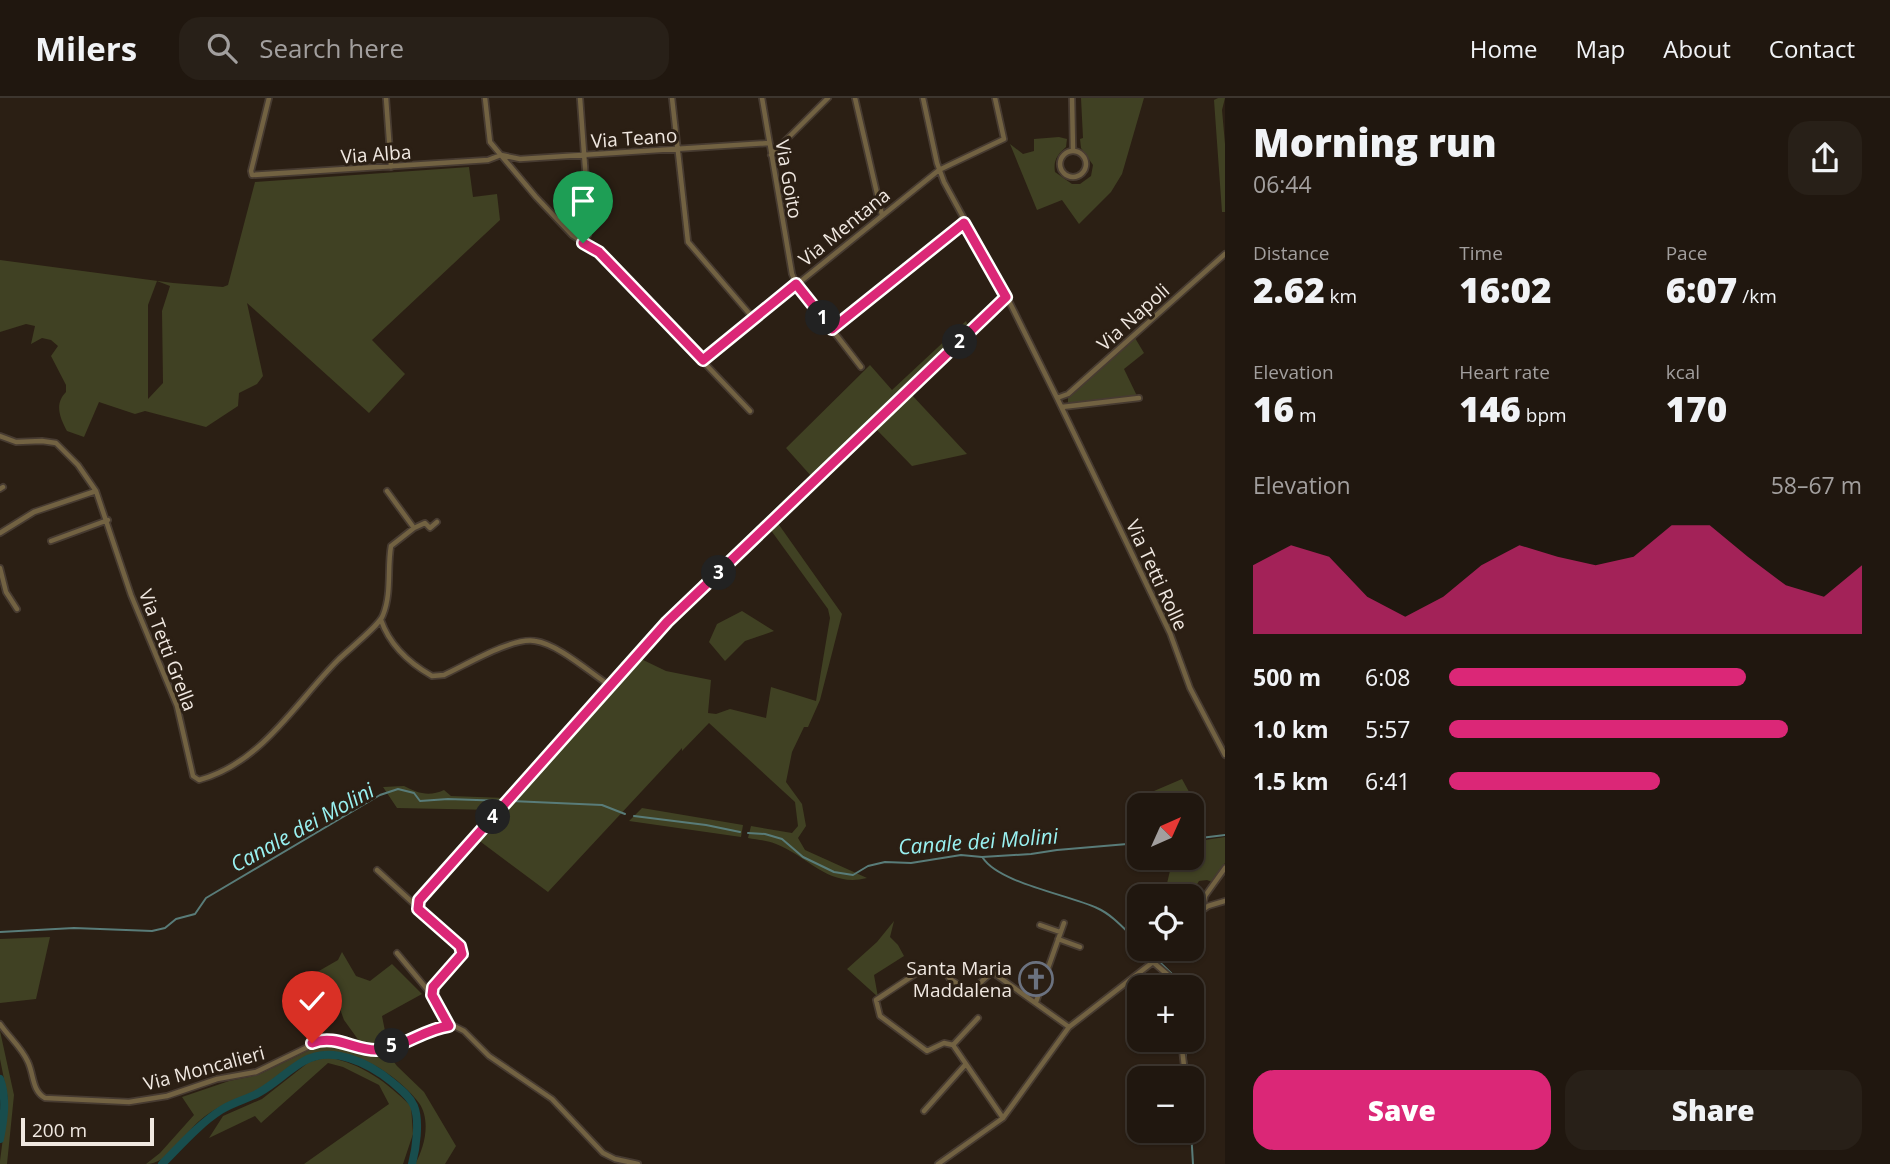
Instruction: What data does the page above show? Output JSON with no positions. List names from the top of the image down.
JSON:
{
  "streets": {
    "street": [
      "Via Teano",
      "Via Alba",
      "Via Goito",
      "Via Mentana",
      "Via Napoli",
      "Via Tetti Rolle",
      "Via Tetti Grella",
      "Via Moncalieri"
    ]
  },
  "crossings": [
    ["Via Teano", "Via Alba"],
    ["Via Teano", "Via Goito"],
    ["Via Goito", "Via Mentana"],
    ["Via Mentana", "Via Tetti Rolle"],
    ["Via Napoli", "Via Tetti Rolle"]
  ],
  "water": ["Canale dei Molini"],
  "places": {
    "church": ["Santa Maria Maddalena"]
  },
  "scale_bar": "200 m",
  "north": "top right",
  "page": {
    "header": "Milers",
    "search": "Search here",
    "nav": [
      "Home",
      "Map",
      "About",
      "Contact"
    ],
    "heading": ["Morning run", "06:44"],
    "stats": [
      ["Distance", "2.62 km"],
      ["Time", "16:02"],
      ["Pace", "6:07 /km"],
      ["Elevation", "16 m"],
      ["Heart rate", "146 bpm"],
      ["kcal", "170"]
    ],
    "pins": [
      "1",
      "2",
      "3",
      "4",
      "5"
    ],
    "chart": ["Elevation", "58–67 m"],
    "list": [
      {
        "name": "500 m",
        "note": "6:08"
      },
      {
        "name": "1.0 km",
        "note": "5:57"
      },
      {
        "name": "1.5 km",
        "note": "6:41"
      }
    ],
    "map_buttons": ["+", "−"],
    "buttons": ["Save", "Share"],
    "scale": "200 m"
  }
}
